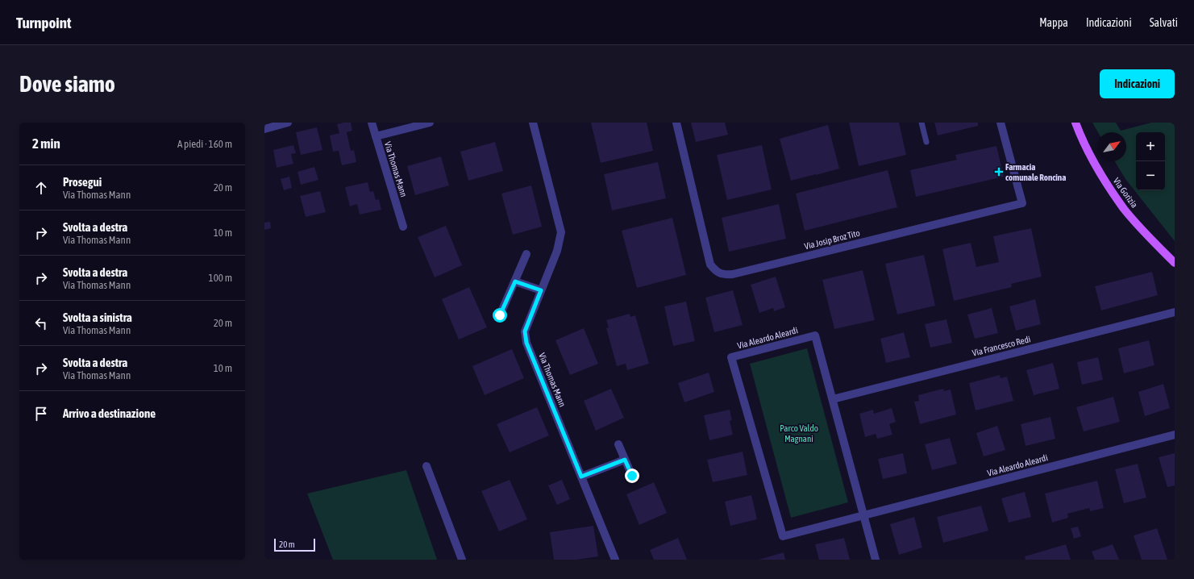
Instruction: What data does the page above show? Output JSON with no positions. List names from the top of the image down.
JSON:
{
  "streets": {
    "main road": ["Via Gorizia"],
    "street": [
      "Via Thomas Mann",
      "Via Josip Broz Tito",
      "Via Aleardo Aleardi",
      "Via Francesco Redi"
    ]
  },
  "crossings": [
    ["Via Aleardo Aleardi", "Via Francesco Redi"]
  ],
  "parks": ["Parco Valdo Magnani"],
  "places": {
    "health": ["Farmacia comunale Roncina"]
  },
  "scale_bar": "20 m",
  "north": "top right",
  "page": {
    "header": "Turnpoint",
    "nav": ["Mappa", "Indicazioni", "Salvati"],
    "buttons": "Indicazioni",
    "title": "Dove siamo",
    "heading": ["2 min", "A piedi · 160 m"],
    "map_buttons": ["+", "−"],
    "list": [
      ["Prosegui", "Via Thomas Mann", "20 m"],
      ["Svolta a destra", "Via Thomas Mann", "10 m"],
      ["Svolta a destra", "Via Thomas Mann", "100 m"],
      ["Svolta a sinistra", "Via Thomas Mann", "20 m"],
      ["Svolta a destra", "Via Thomas Mann", "10 m"],
      "Arrivo a destinazione"
    ],
    "scale": "20 m"
  }
}
